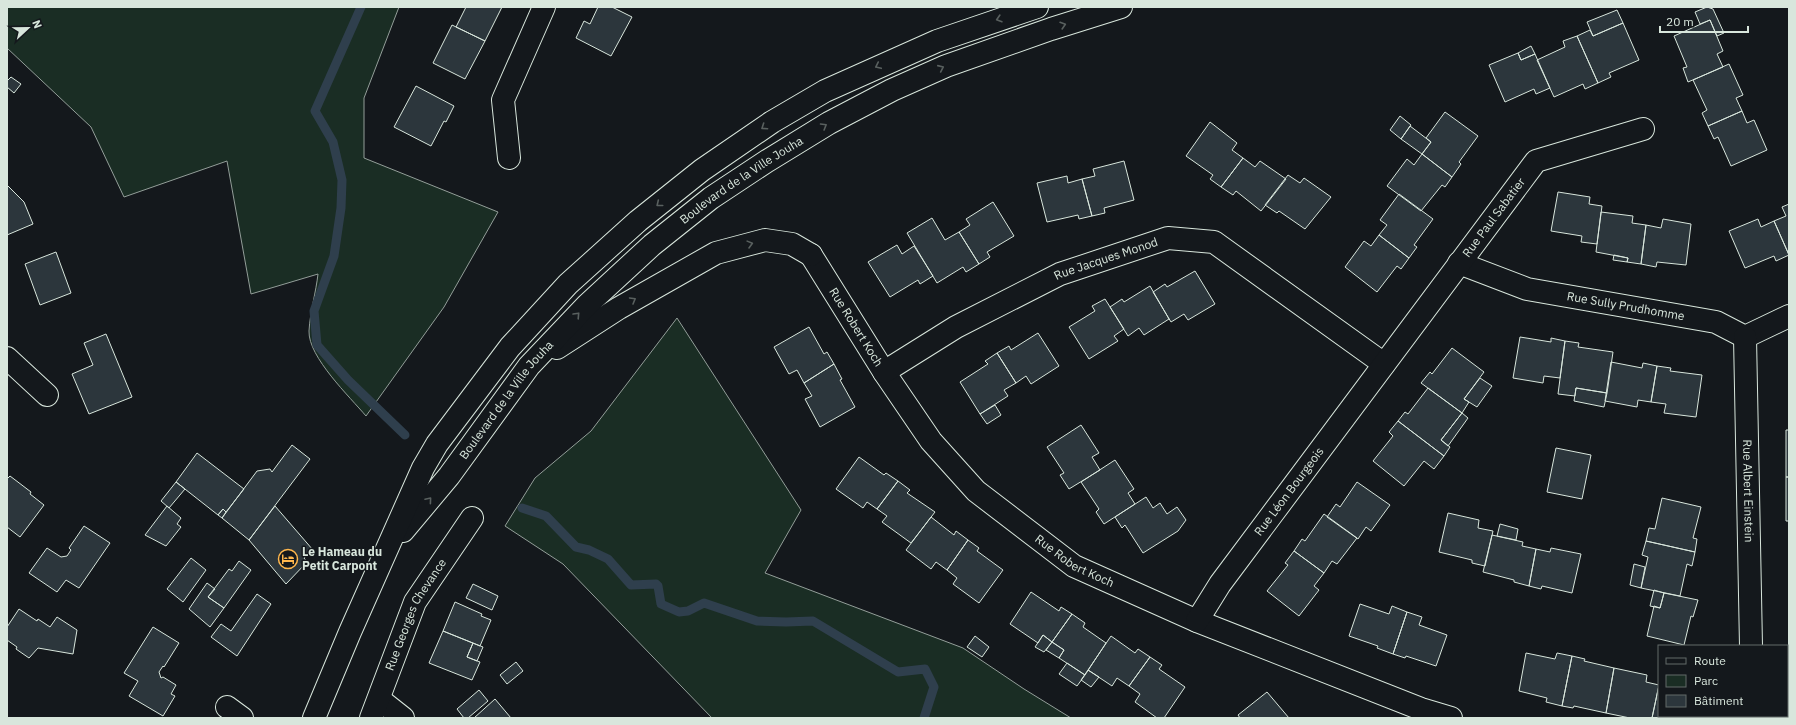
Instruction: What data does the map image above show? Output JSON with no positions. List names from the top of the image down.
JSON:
{
  "streets": {
    "street": [
      "Boulevard de la Ville Jouha",
      "Rue Paul Sabatier",
      "Rue Jacques Monod",
      "Rue Sully Prudhomme",
      "Rue Robert Koch",
      "Rue Albert Einstein",
      "Rue Léon Bourgeois",
      "Rue Georges Chevance"
    ]
  },
  "crossings": [
    ["Boulevard de la Ville Jouha", "Rue Robert Koch"],
    ["Rue Paul Sabatier", "Rue Jacques Monod"],
    ["Rue Paul Sabatier", "Rue Sully Prudhomme"],
    ["Rue Paul Sabatier", "Rue Léon Bourgeois"],
    ["Rue Jacques Monod", "Rue Robert Koch"],
    ["Rue Jacques Monod", "Rue Léon Bourgeois"],
    ["Rue Sully Prudhomme", "Rue Albert Einstein"],
    ["Rue Robert Koch", "Rue Léon Bourgeois"]
  ],
  "places": {
    "hotel": ["Le Hameau du Petit Carpont"]
  },
  "legend": ["Route", "Parc", "Bâtiment"],
  "scale_bar": "20 m",
  "north": "right"
}
